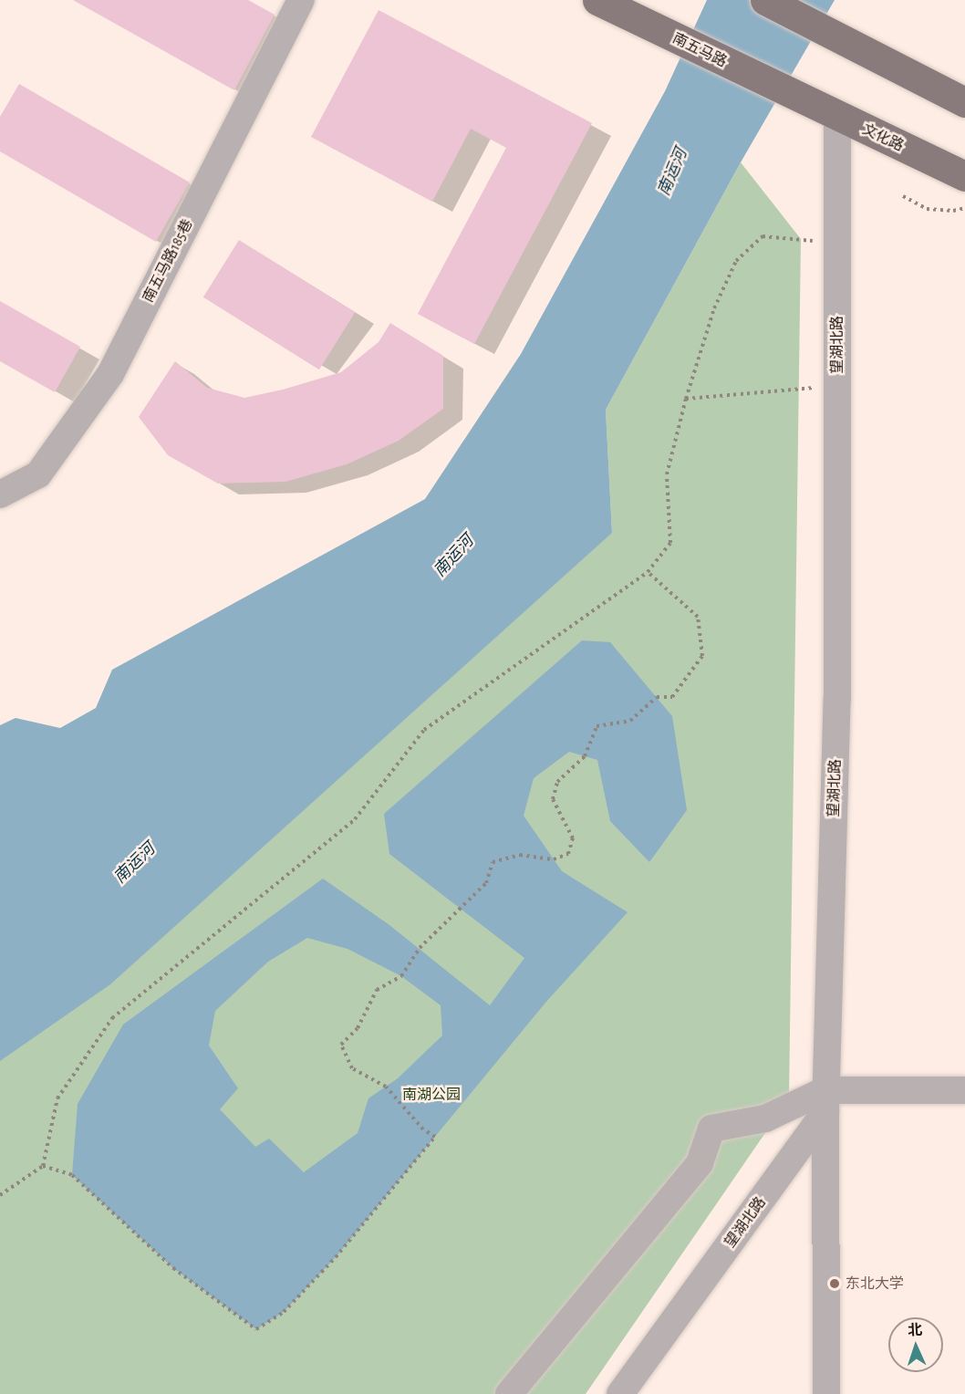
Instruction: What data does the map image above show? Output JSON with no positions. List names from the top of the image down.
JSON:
{
  "streets": {
    "main road": ["南五马路", "文化路"],
    "street": ["南五马路185巷", "望湖北路"]
  },
  "crossings": [
    ["南五马路", "文化路"],
    ["文化路", "望湖北路"]
  ],
  "water": ["南运河"],
  "parks": ["南湖公园"],
  "places": ["东北大学"],
  "north": "top"
}
